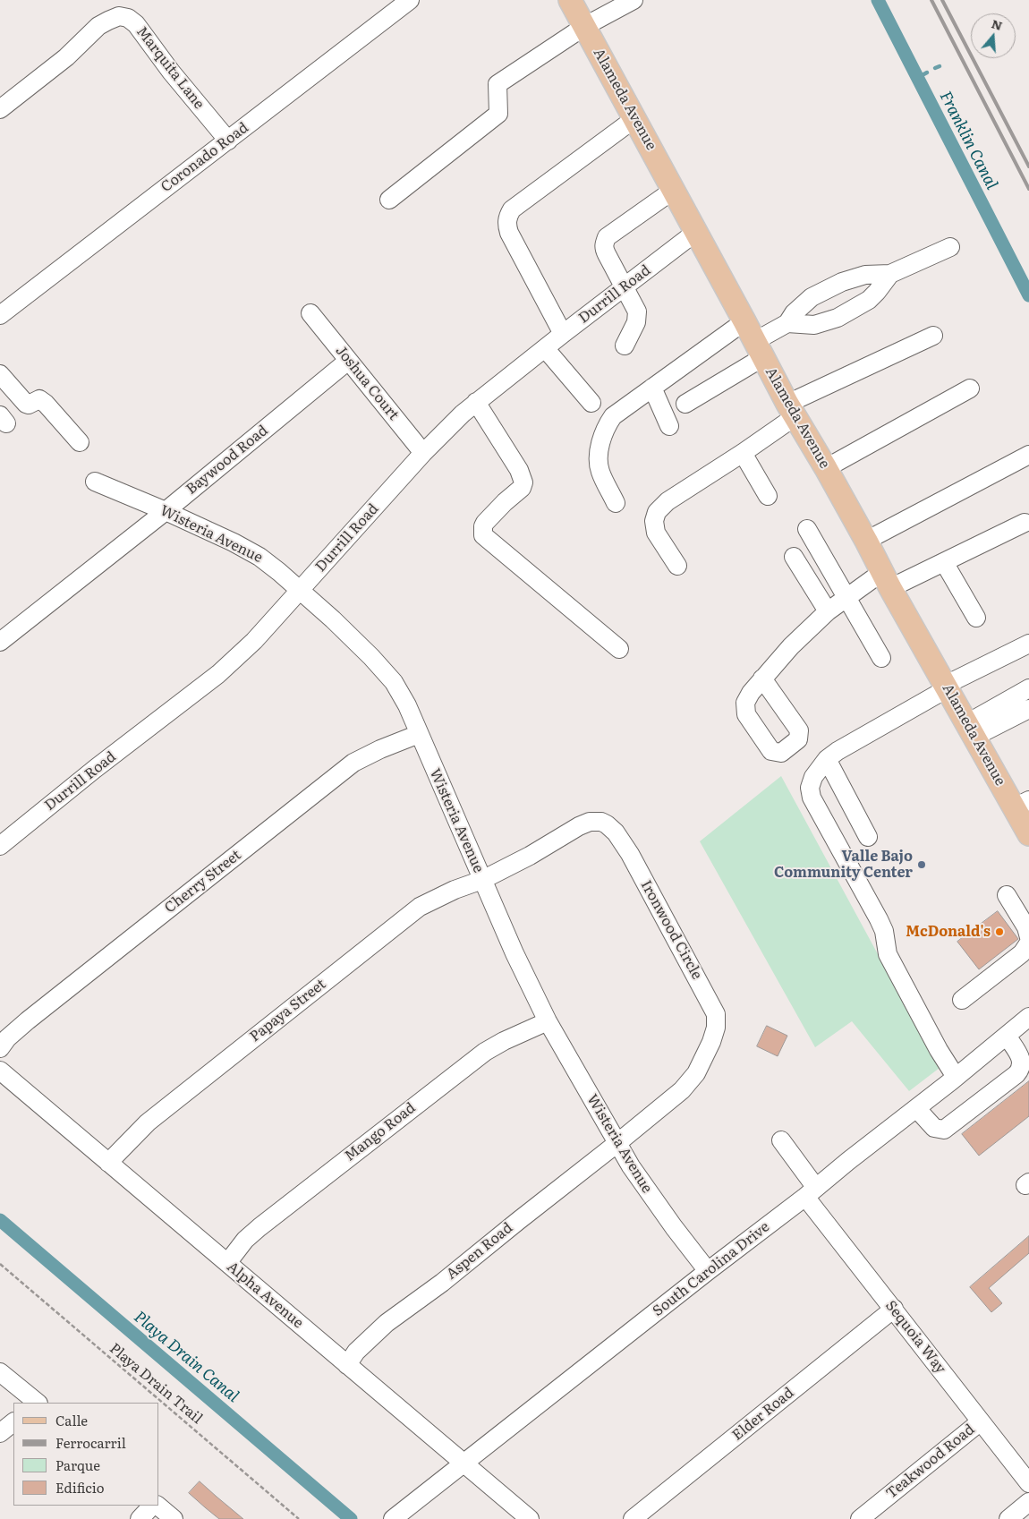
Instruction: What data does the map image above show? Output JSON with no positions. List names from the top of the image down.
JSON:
{
  "streets": {
    "main road": ["Alameda Avenue"],
    "street": [
      "Marquita Lane",
      "Coronado Road",
      "Durrill Road",
      "Joshua Court",
      "Baywood Road",
      "Wisteria Avenue",
      "Cherry Street",
      "Ironwood Circle",
      "Papaya Street",
      "Mango Road",
      "Aspen Road",
      "South Carolina Drive",
      "Alpha Avenue",
      "Sequoia Way",
      "Elder Road",
      "Teakwood Road"
    ],
    "path": ["Playa Drain Trail"]
  },
  "crossings": [
    ["Marquita Lane", "Coronado Road"],
    ["Alameda Avenue", "Durrill Road"],
    ["Durrill Road", "Joshua Court"],
    ["Durrill Road", "Wisteria Avenue"],
    ["Joshua Court", "Baywood Road"],
    ["Baywood Road", "Wisteria Avenue"],
    ["Wisteria Avenue", "Cherry Street"],
    ["Wisteria Avenue", "Ironwood Circle"],
    ["Wisteria Avenue", "Papaya Street"],
    ["Wisteria Avenue", "Mango Road"],
    ["Wisteria Avenue", "Aspen Road"],
    ["Wisteria Avenue", "South Carolina Drive"],
    ["Ironwood Circle", "Papaya Street"],
    ["Ironwood Circle", "Aspen Road"],
    ["Papaya Street", "Alpha Avenue"],
    ["Mango Road", "Alpha Avenue"],
    ["Aspen Road", "Alpha Avenue"],
    ["South Carolina Drive", "Alpha Avenue"],
    ["South Carolina Drive", "Sequoia Way"],
    ["Sequoia Way", "Elder Road"],
    ["Sequoia Way", "Teakwood Road"]
  ],
  "water": ["Franklin Canal", "Playa Drain Canal"],
  "places": ["Valle Bajo Community Center", "McDonald's"],
  "legend": [
    "Calle",
    "Ferrocarril",
    "Parque",
    "Edificio"
  ],
  "north": "top"
}
